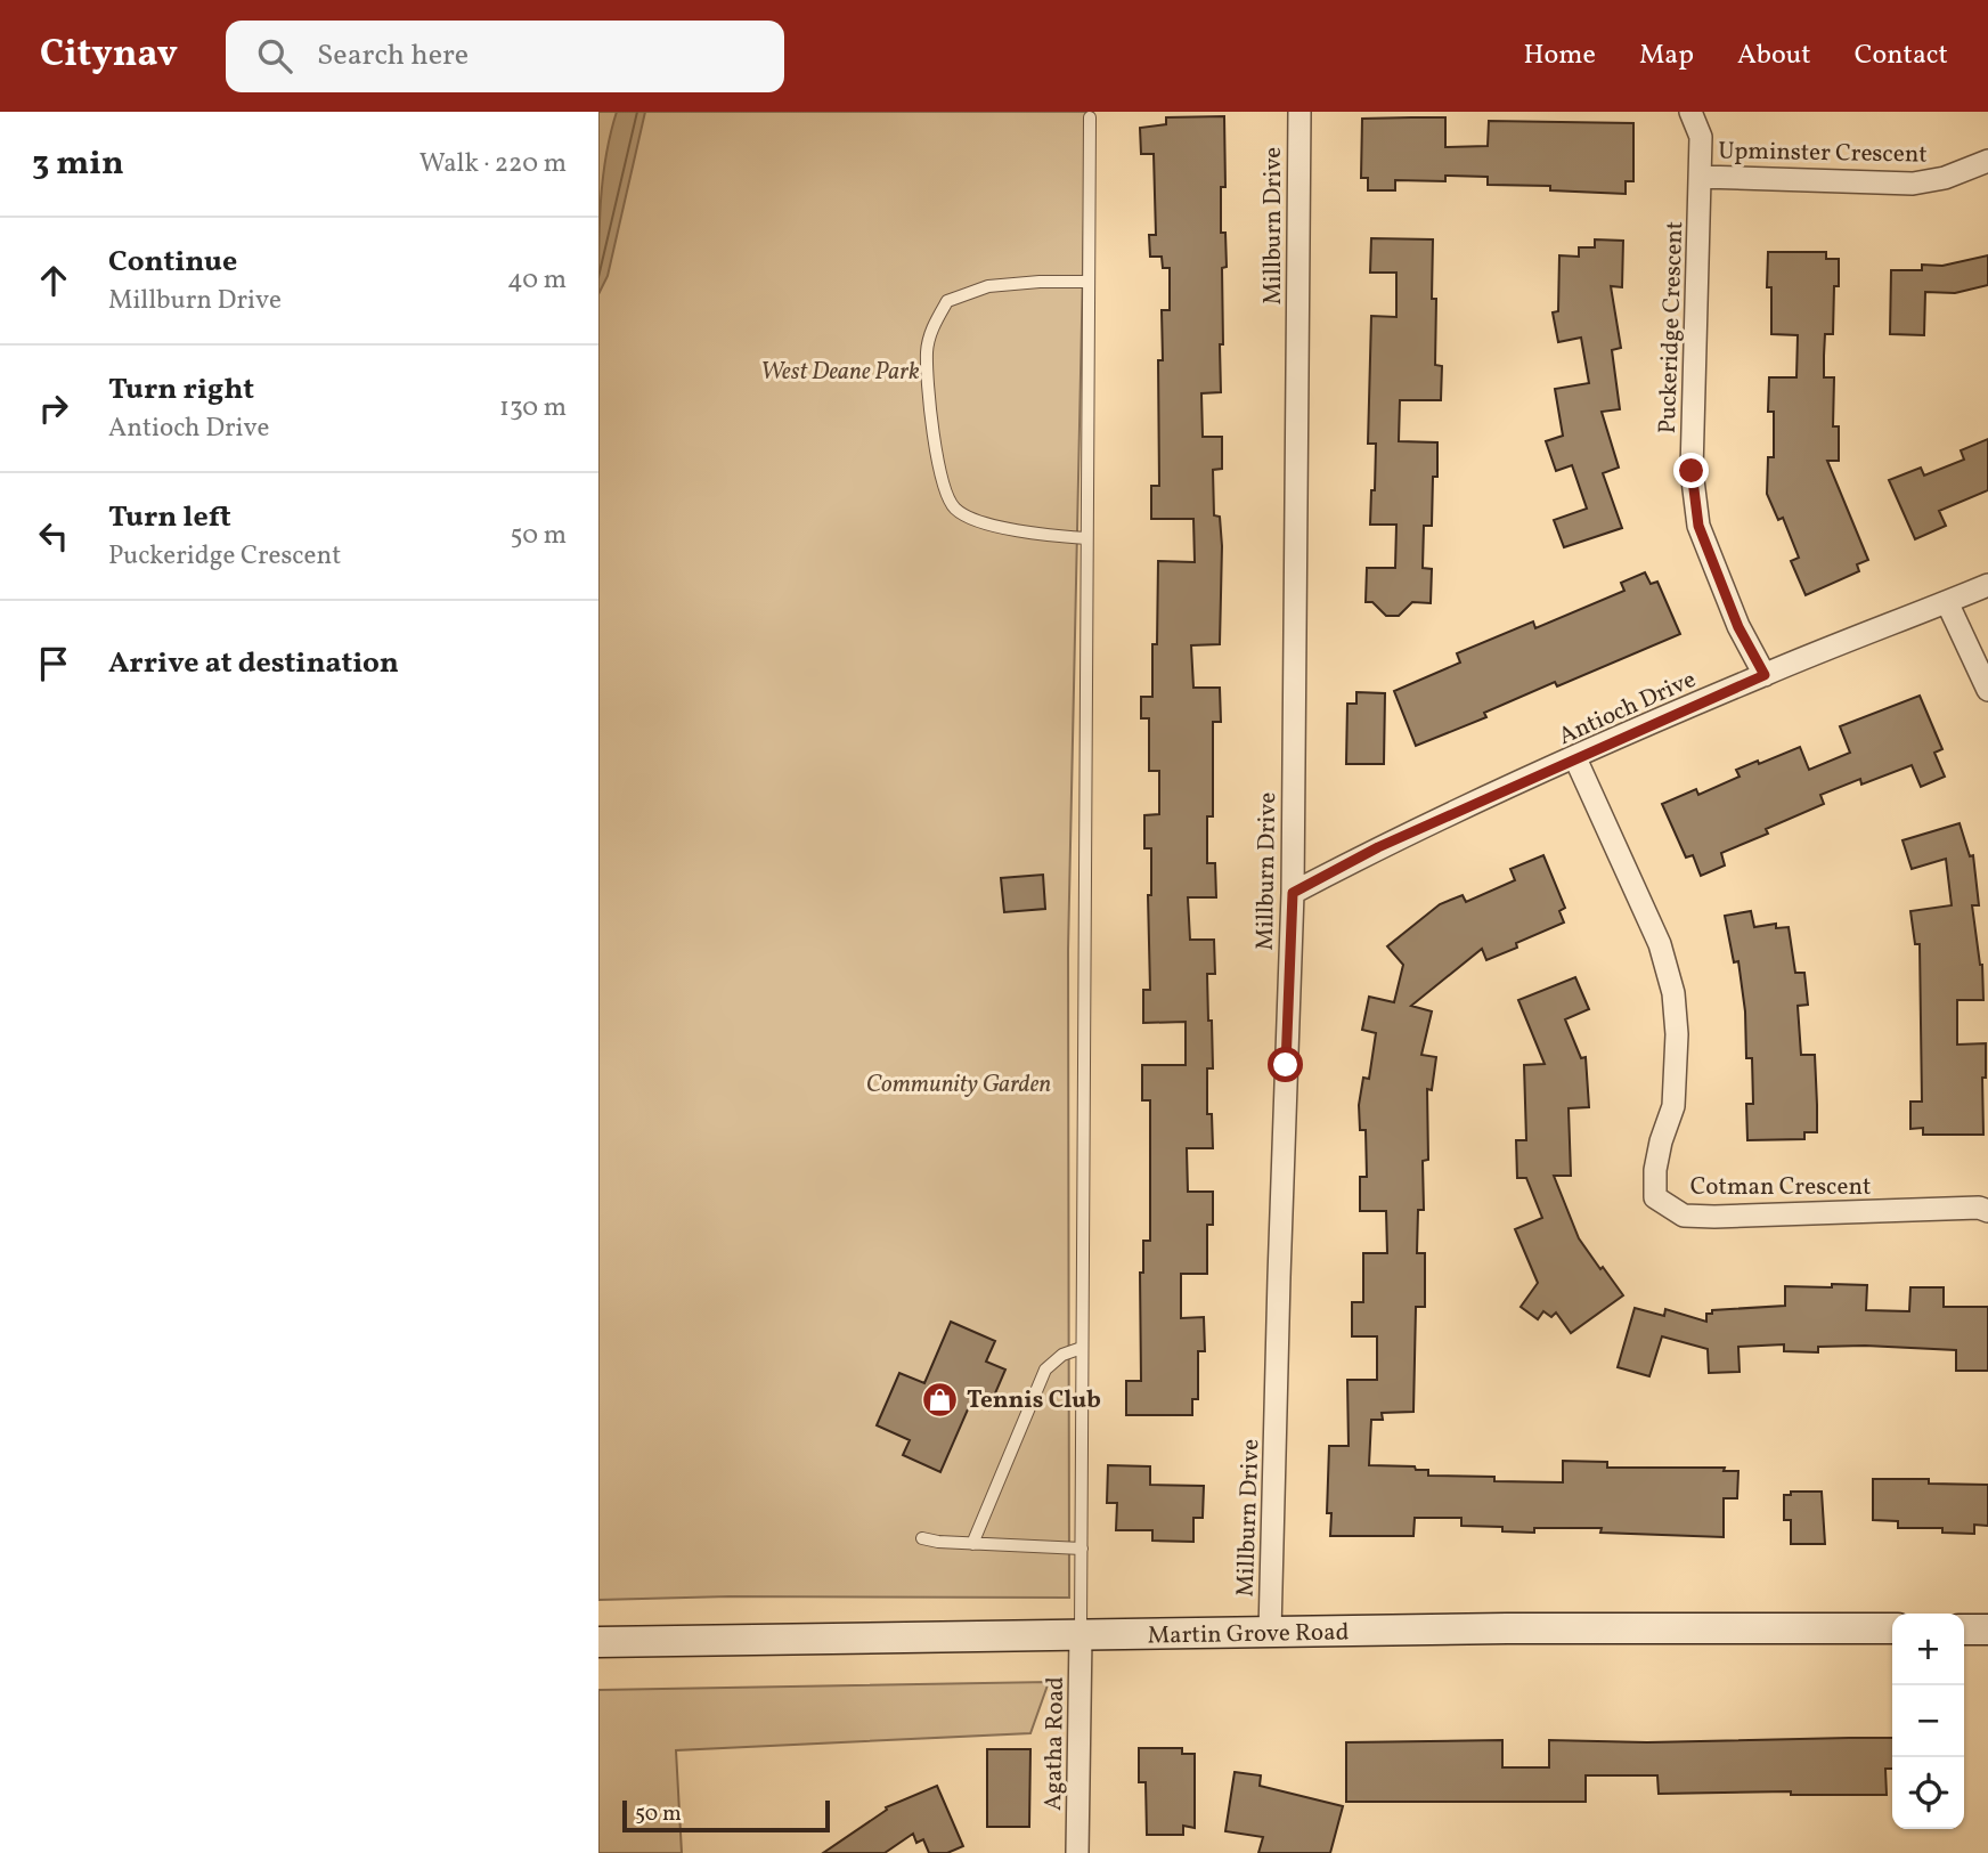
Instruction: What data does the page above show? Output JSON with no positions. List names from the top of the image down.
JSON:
{
  "streets": {
    "main road": ["Martin Grove Road"],
    "street": [
      "Upminster Crescent",
      "Millburn Drive",
      "Puckeridge Crescent",
      "Antioch Drive",
      "Cotman Crescent",
      "Agatha Road"
    ]
  },
  "crossings": [
    ["Upminster Crescent", "Puckeridge Crescent"],
    ["Millburn Drive", "Antioch Drive"],
    ["Millburn Drive", "Martin Grove Road"],
    ["Puckeridge Crescent", "Antioch Drive"],
    ["Antioch Drive", "Cotman Crescent"],
    ["Martin Grove Road", "Agatha Road"]
  ],
  "parks": ["West Deane Park", "Community Garden"],
  "places": {
    "shop": ["Tennis Club"]
  },
  "scale_bar": "50 m",
  "page": {
    "header": "Citynav",
    "search": "Search here",
    "nav": [
      "Home",
      "Map",
      "About",
      "Contact"
    ],
    "heading": ["3 min", "Walk · 220 m"],
    "list": [
      ["Continue", "Millburn Drive", "40 m"],
      ["Turn right", "Antioch Drive", "130 m"],
      ["Turn left", "Puckeridge Crescent", "50 m"],
      "Arrive at destination"
    ],
    "map_buttons": ["+", "−"],
    "scale": "50 m"
  }
}
